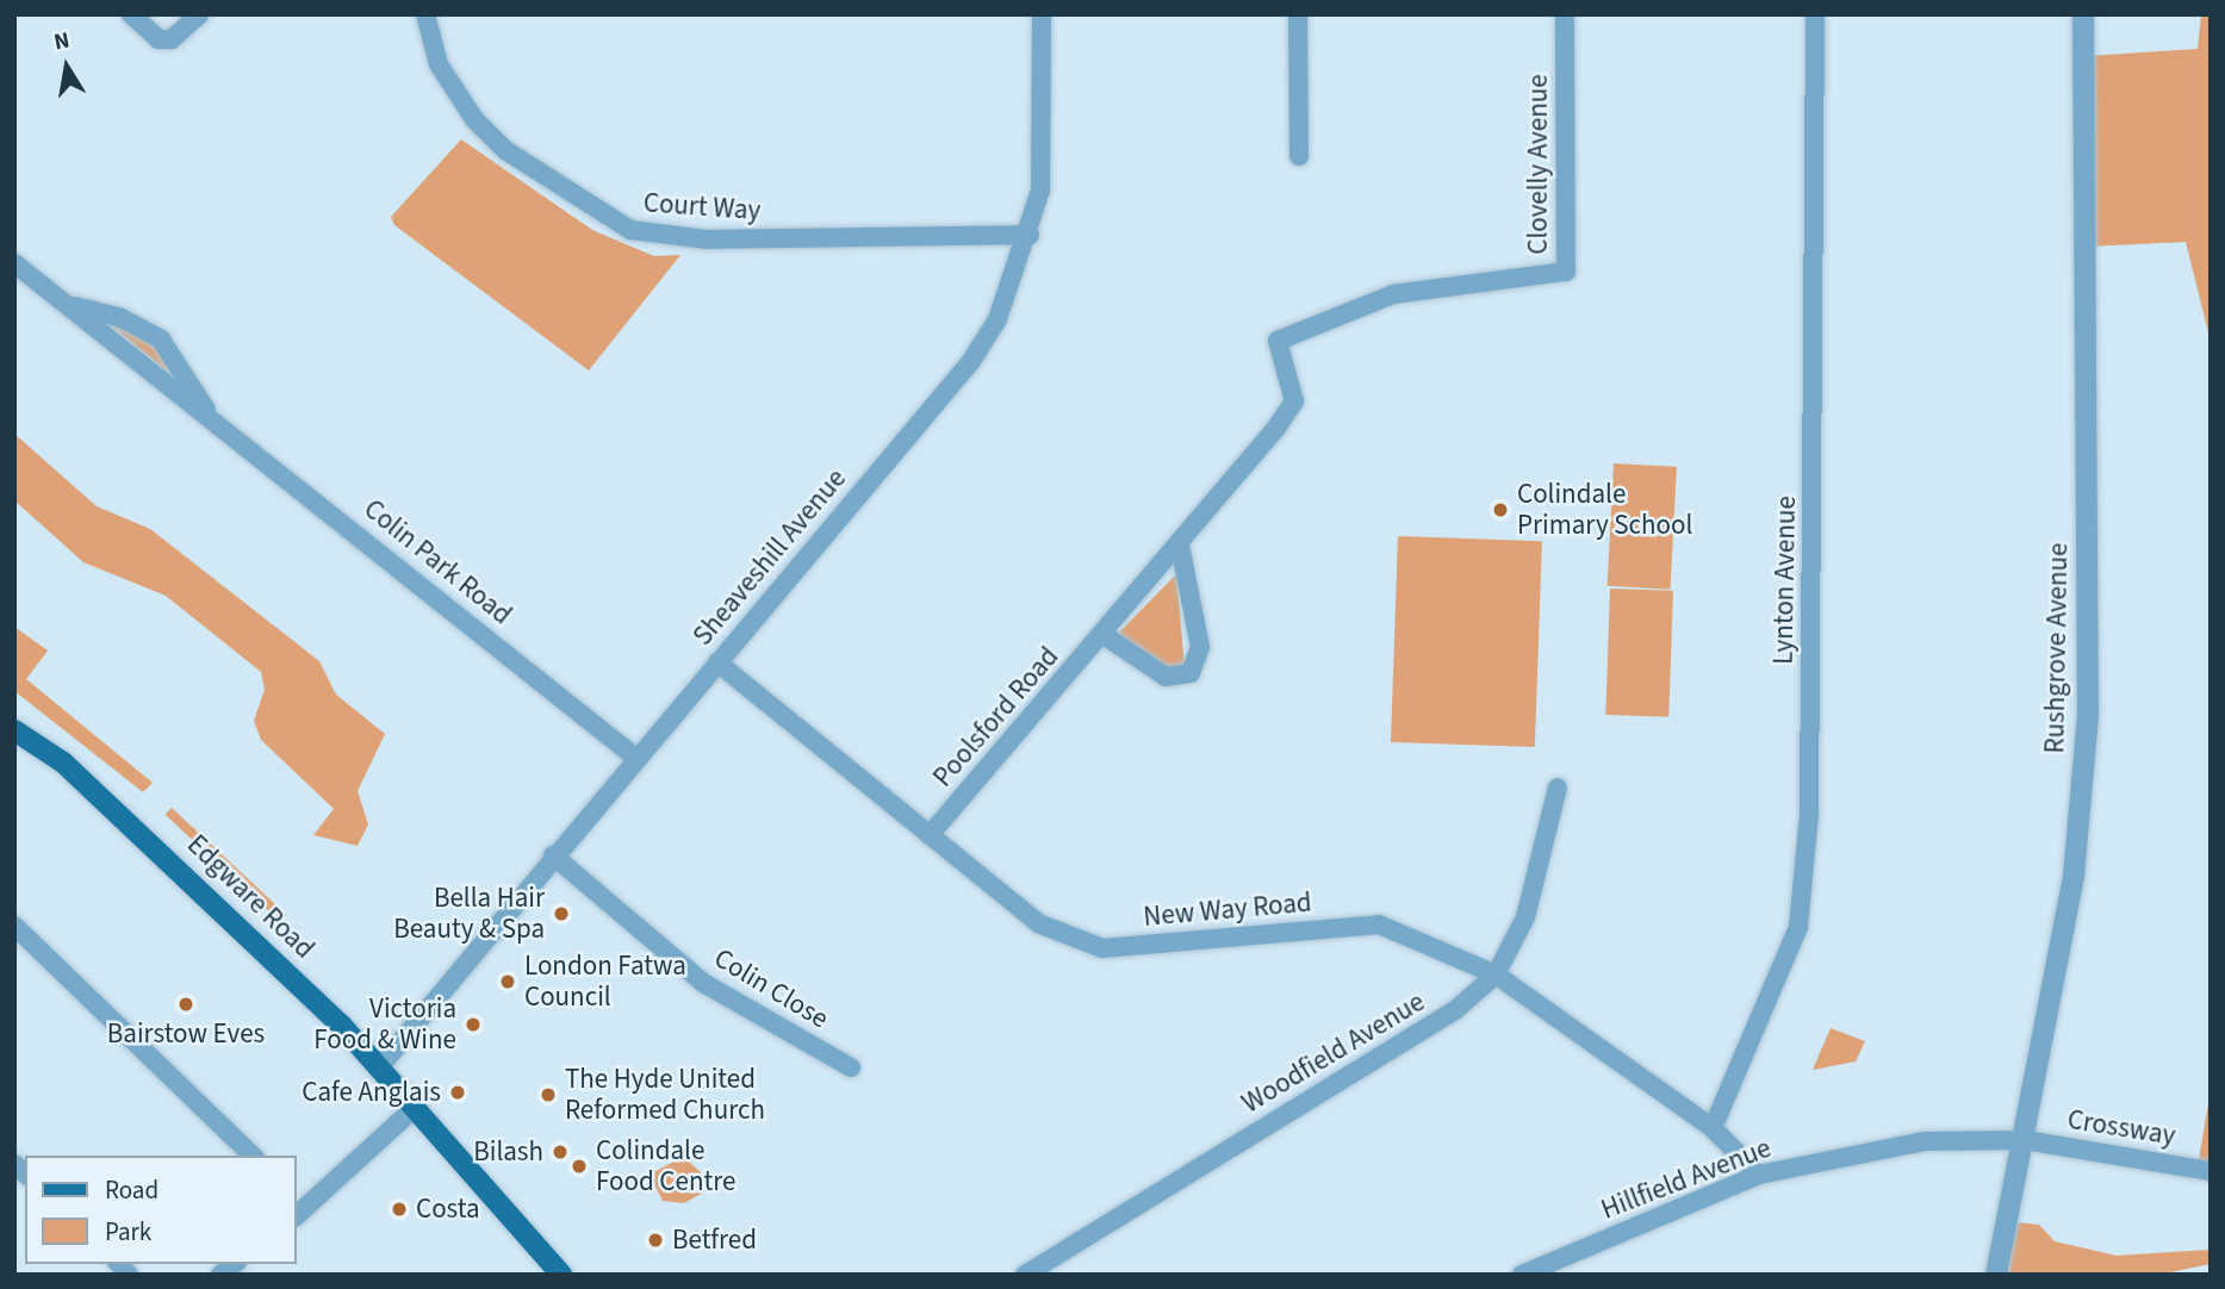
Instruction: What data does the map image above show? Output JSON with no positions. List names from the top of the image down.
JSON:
{
  "streets": {
    "main road": ["Edgware Road"],
    "street": [
      "Clovelly Avenue",
      "Court Way",
      "Sheaveshill Avenue",
      "Colin Park Road",
      "Lynton Avenue",
      "Rushgrove Avenue",
      "Poolsford Road",
      "New Way Road",
      "Colin Close",
      "Woodfield Avenue",
      "Crossway",
      "Hillfield Avenue"
    ]
  },
  "crossings": [
    ["Clovelly Avenue", "Poolsford Road"],
    ["Court Way", "Sheaveshill Avenue"],
    ["Sheaveshill Avenue", "Colin Park Road"],
    ["Sheaveshill Avenue", "Edgware Road"],
    ["Sheaveshill Avenue", "New Way Road"],
    ["Sheaveshill Avenue", "Colin Close"],
    ["Lynton Avenue", "New Way Road"],
    ["Rushgrove Avenue", "Crossway"],
    ["Rushgrove Avenue", "Hillfield Avenue"],
    ["Poolsford Road", "New Way Road"],
    ["New Way Road", "Woodfield Avenue"],
    ["New Way Road", "Hillfield Avenue"],
    ["Crossway", "Hillfield Avenue"]
  ],
  "places": [
    "Colindale Primary School",
    "Bella Hair Beauty & Spa",
    "London Fatwa Council",
    "Bairstow Eves",
    "Victoria Food & Wine",
    "Cafe Anglais",
    "The Hyde United Reformed Church",
    "Bilash",
    "Colindale Food Centre",
    "Costa",
    "Betfred"
  ],
  "legend": ["Road", "Park"],
  "north": "top"
}
